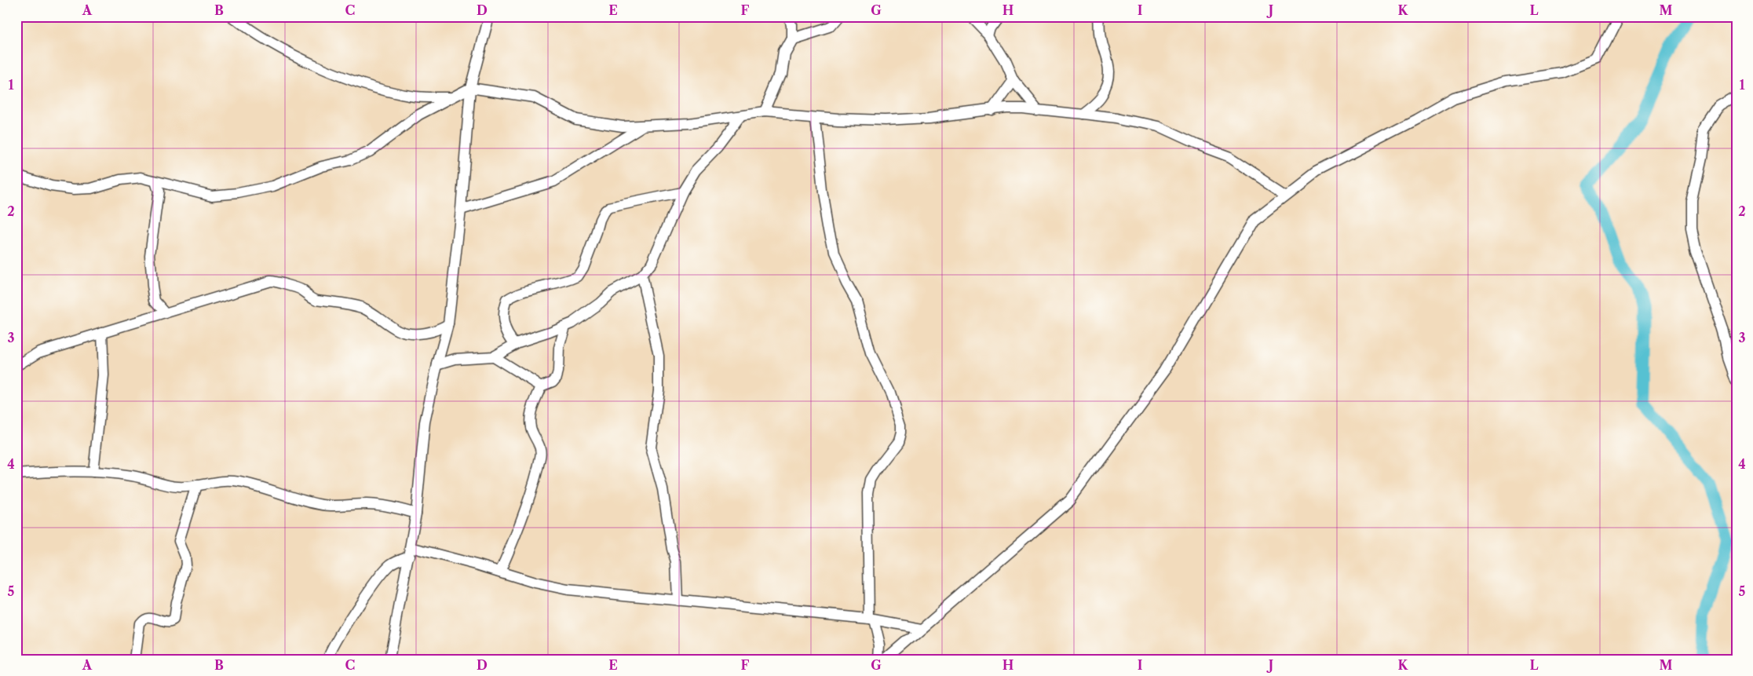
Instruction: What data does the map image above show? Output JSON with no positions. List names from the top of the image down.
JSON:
{
  "grid": {
    "columns": [
      "A",
      "B",
      "C",
      "D",
      "E",
      "F",
      "G",
      "H",
      "I",
      "J",
      "K",
      "L",
      "M"
    ],
    "rows": [
      "1",
      "2",
      "3",
      "4",
      "5"
    ]
  }
}
